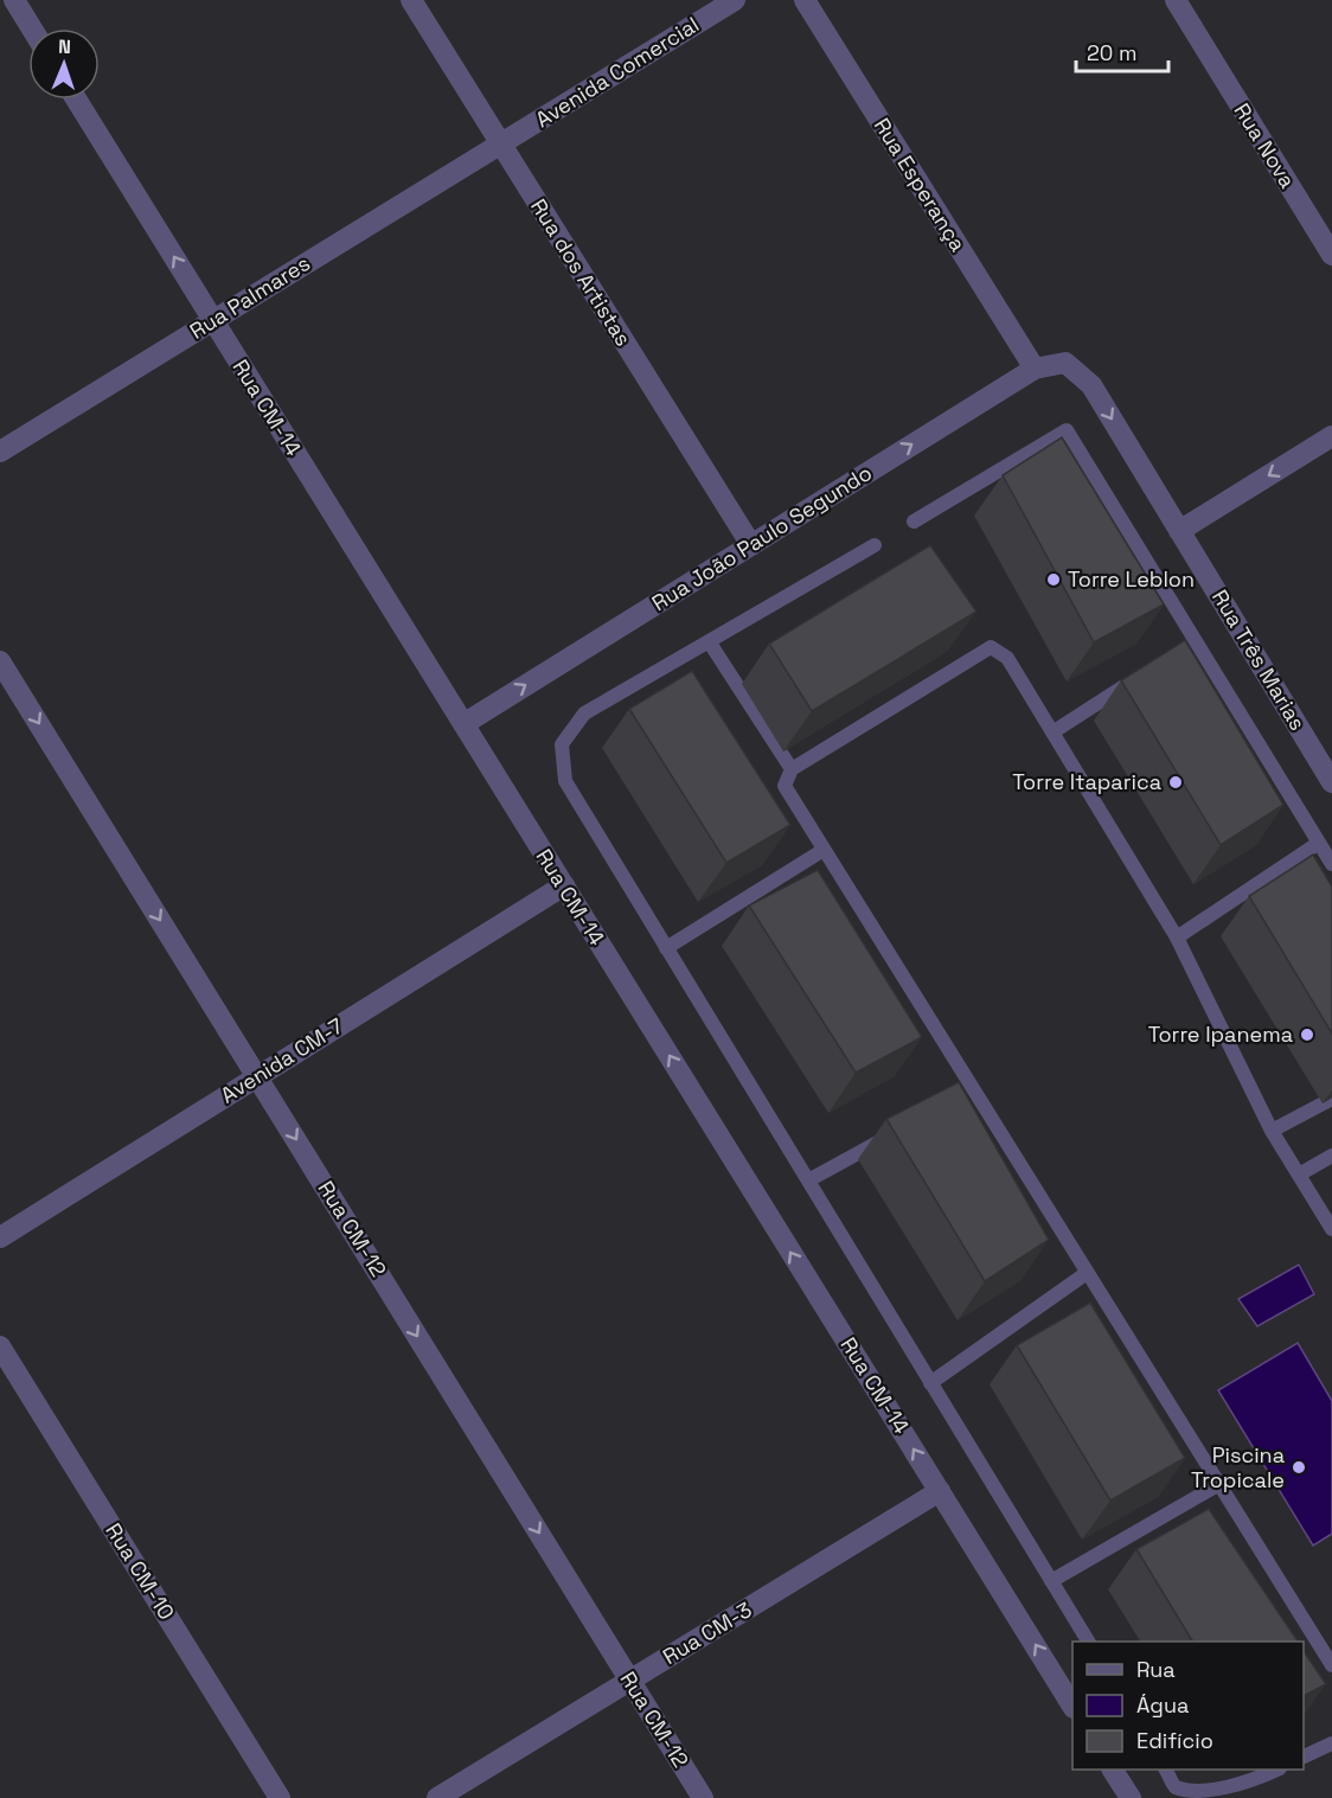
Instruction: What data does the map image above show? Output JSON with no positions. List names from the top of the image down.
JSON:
{
  "streets": {
    "street": [
      "Avenida Comercial",
      "Rua Nova",
      "Rua Esperança",
      "Rua dos Artistas",
      "Rua Palmares",
      "Rua CM-14",
      "Rua João Paulo Segundo",
      "Rua Três Marias",
      "Avenida CM-7",
      "Rua CM-12",
      "Rua CM-10",
      "Rua CM-3"
    ]
  },
  "crossings": [
    ["Avenida Comercial", "Rua dos Artistas"],
    ["Avenida Comercial", "Rua Palmares"],
    ["Rua Esperança", "Rua João Paulo Segundo"],
    ["Rua dos Artistas", "Rua Palmares"],
    ["Rua dos Artistas", "Rua João Paulo Segundo"],
    ["Rua Palmares", "Rua CM-14"],
    ["Rua CM-14", "Rua João Paulo Segundo"],
    ["Rua CM-14", "Avenida CM-7"],
    ["Rua CM-14", "Rua CM-3"],
    ["Rua João Paulo Segundo", "Rua Três Marias"],
    ["Avenida CM-7", "Rua CM-12"],
    ["Rua CM-12", "Rua CM-3"]
  ],
  "one_way": [
    "Rua CM-14",
    "Rua João Paulo Segundo",
    "Rua Três Marias",
    "Rua CM-12"
  ],
  "places": [
    "Torre Leblon",
    "Torre Itaparica",
    "Torre Ipanema",
    "Piscina Tropicale"
  ],
  "legend": ["Rua", "Água", "Edifício"],
  "scale_bar": "20 m",
  "north": "top"
}
